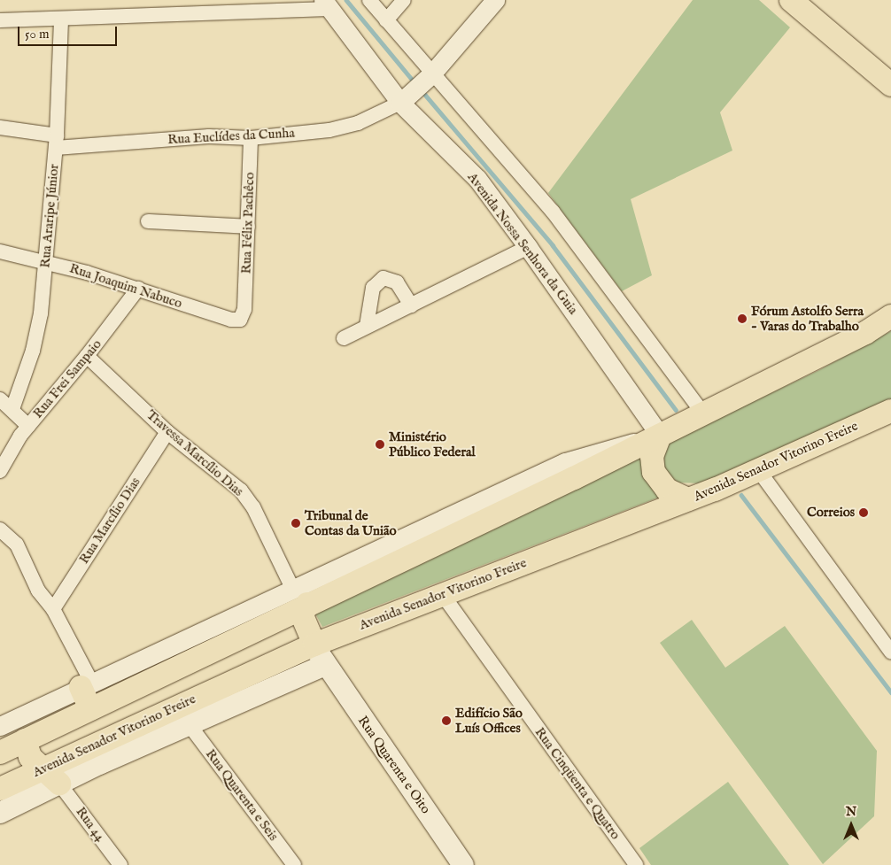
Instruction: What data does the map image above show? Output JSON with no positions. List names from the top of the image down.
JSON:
{
  "streets": {
    "main road": ["Avenida Senador Vitorino Freire", "Rua Quarenta e Oito"],
    "street": [
      "Rua Euclídes da Cunha",
      "Rua Araripe Júnior",
      "Rua Félix Pachêco",
      "Avenida Nossa Senhora da Guia",
      "Rua Joaquim Nabuco",
      "Rua Frei Sampaio",
      "Travessa Marcílio Dias",
      "Rua Marcílio Dias",
      "Rua Cinqüenta e Quatro",
      "Rua Quarenta e Seis",
      "Rua 44"
    ]
  },
  "crossings": [
    ["Rua Euclídes da Cunha", "Rua Araripe Júnior"],
    ["Rua Euclídes da Cunha", "Rua Félix Pachêco"],
    ["Rua Euclídes da Cunha", "Avenida Nossa Senhora da Guia"],
    ["Rua Araripe Júnior", "Rua Joaquim Nabuco"],
    ["Rua Félix Pachêco", "Rua Joaquim Nabuco"],
    ["Rua Joaquim Nabuco", "Rua Frei Sampaio"],
    ["Rua Frei Sampaio", "Travessa Marcílio Dias"],
    ["Travessa Marcílio Dias", "Rua Marcílio Dias"],
    ["Avenida Senador Vitorino Freire", "Rua Quarenta e Oito"],
    ["Avenida Senador Vitorino Freire", "Rua Cinqüenta e Quatro"],
    ["Avenida Senador Vitorino Freire", "Rua Quarenta e Seis"],
    ["Avenida Senador Vitorino Freire", "Rua 44"]
  ],
  "places": [
    "Fórum Astolfo Serra - Varas do Trabalho",
    "Ministério Público Federal",
    "Correios",
    "Tribunal de Contas da União",
    "Edifício São Luís Offices"
  ],
  "scale_bar": "50 m",
  "north": "top"
}
